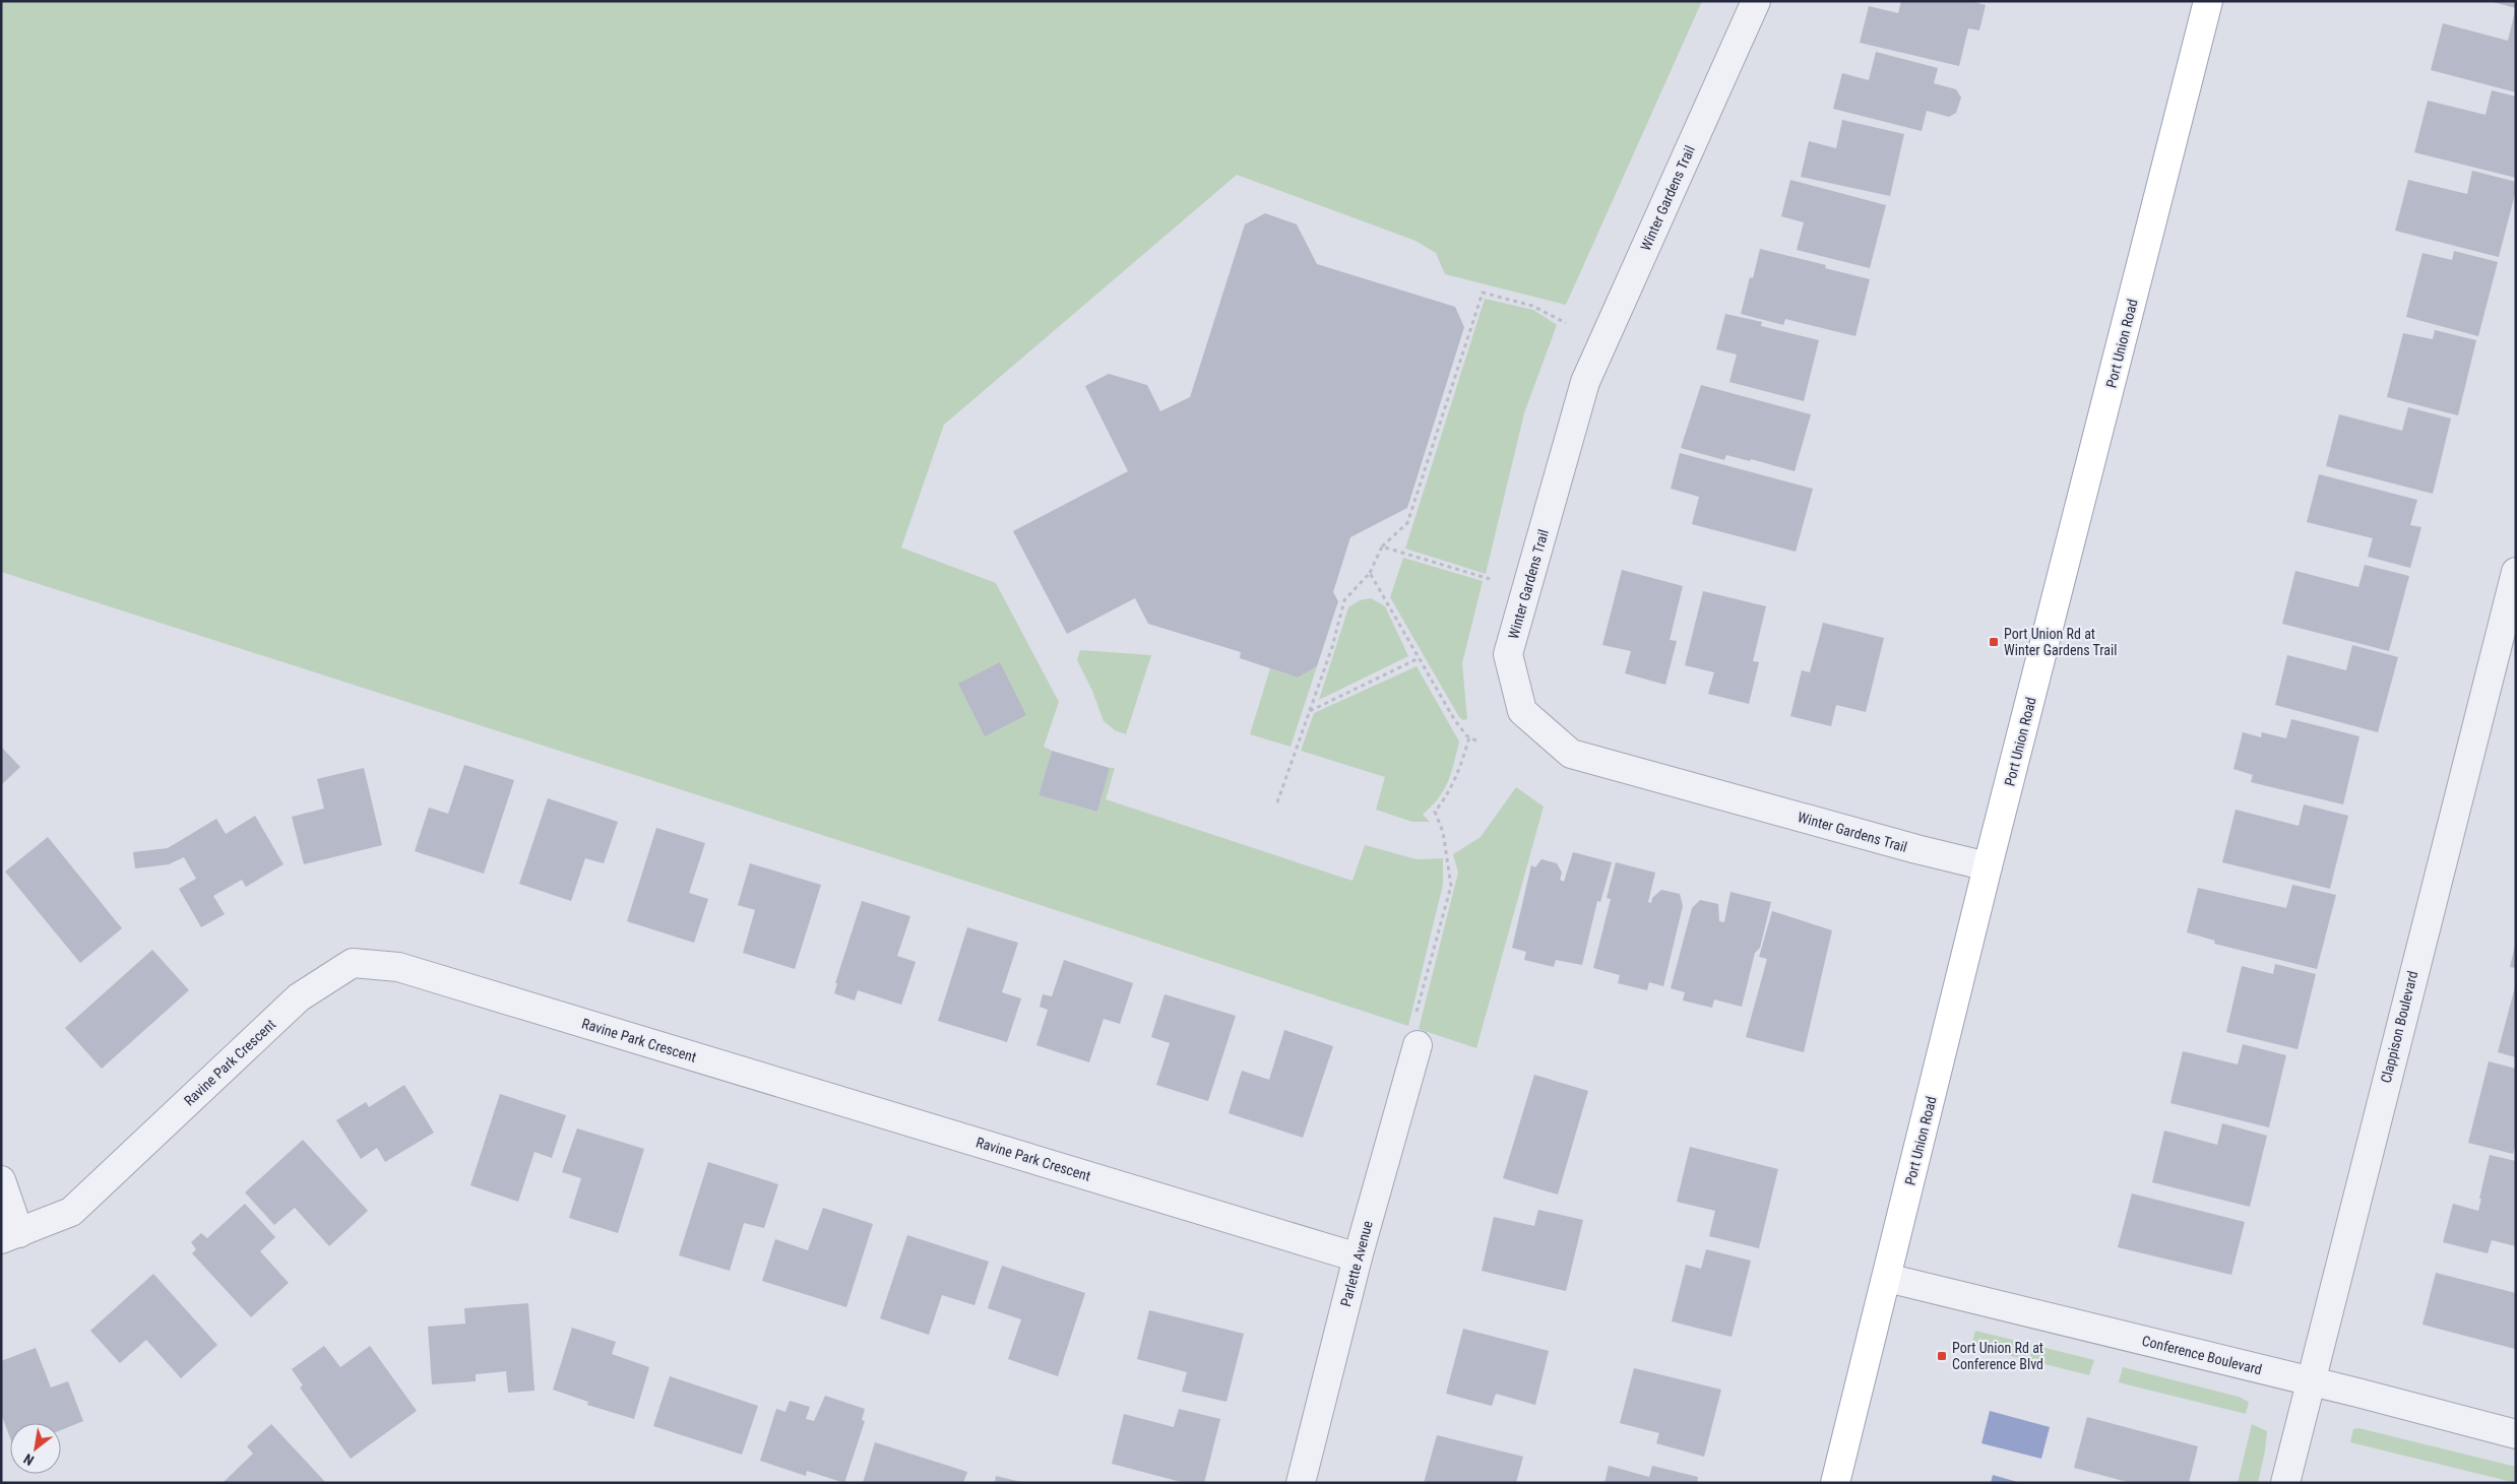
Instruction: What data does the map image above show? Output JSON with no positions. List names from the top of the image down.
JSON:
{
  "streets": {
    "main road": ["Port Union Road"],
    "street": [
      "Winter Gardens Trail",
      "Clappison Boulevard",
      "Ravine Park Crescent",
      "Parlette Avenue",
      "Conference Boulevard"
    ]
  },
  "crossings": [
    ["Winter Gardens Trail", "Port Union Road"],
    ["Port Union Road", "Conference Boulevard"],
    ["Clappison Boulevard", "Conference Boulevard"],
    ["Ravine Park Crescent", "Parlette Avenue"]
  ],
  "places": {
    "transit": ["Port Union Rd at Winter Gardens Trail", "Port Union Rd at Conference Blvd"]
  },
  "north": "bottom left"
}
